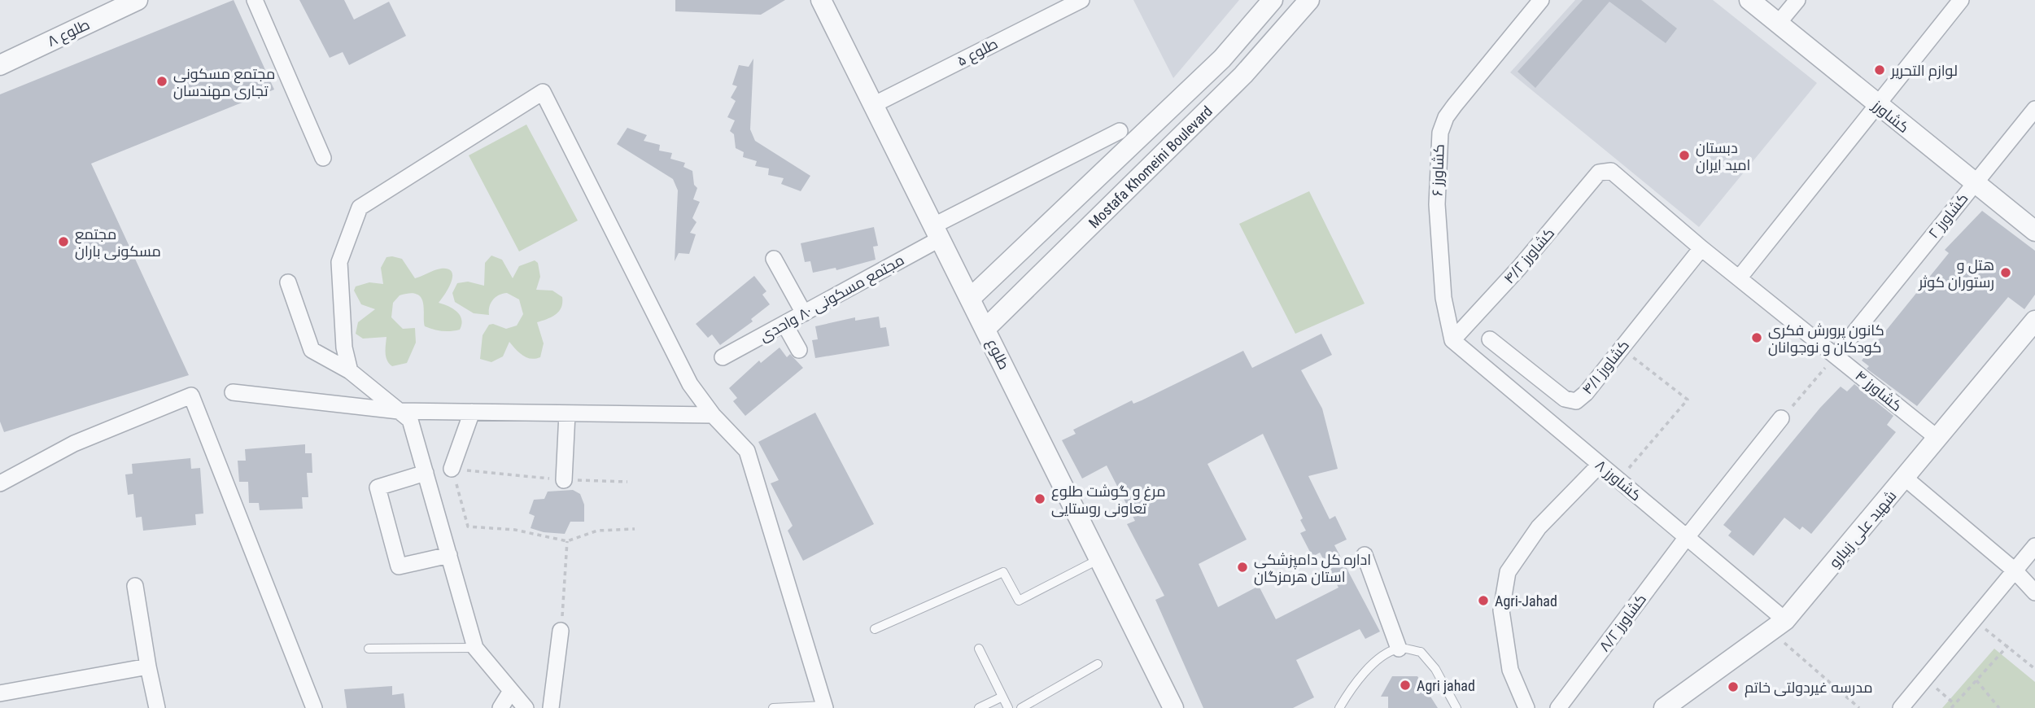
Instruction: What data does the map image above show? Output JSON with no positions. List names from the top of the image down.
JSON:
{
  "streets": {
    "street": [
      "طلوع ۸",
      "طلوع ۵",
      "کشاورز",
      "Mostafa Khomeini Boulevard",
      "کشاورز ۶",
      "کشاورز ۲",
      "کشاورز ۴/۲",
      "مجتمع مسکونی ۸۰ واحدی",
      "طلوع",
      "کشاورز ۴/۱",
      "کشاورز ۴",
      "کشاورز ۸",
      "شهید علی زیبارو",
      "کشاورز ۸/۲"
    ]
  },
  "crossings": [
    ["طلوع ۵", "طلوع"],
    ["کشاورز", "کشاورز ۲"],
    ["Mostafa Khomeini Boulevard", "طلوع"],
    ["کشاورز ۶", "کشاورز ۴/۲"],
    ["کشاورز ۶", "کشاورز ۸"],
    ["کشاورز ۲", "کشاورز ۴"],
    ["کشاورز ۴/۲", "کشاورز ۴"],
    ["کشاورز ۴/۲", "کشاورز ۸"],
    ["مجتمع مسکونی ۸۰ واحدی", "طلوع"],
    ["کشاورز ۴/۱", "کشاورز ۴"],
    ["کشاورز ۴", "شهید علی زیبارو"],
    ["کشاورز ۸", "شهید علی زیبارو"],
    ["کشاورز ۸", "کشاورز ۸/۲"]
  ],
  "places": [
    "لوازم التحریر",
    "مجتمع مسکونی تجاری مهندسان",
    "دبستان امید ایران",
    "مجتمع مسکونی باران",
    "هتل و رستوران کوثر",
    "کانون پرورش فکری کودکان و نوجوانان",
    "مرغ و گوشت طلوع تعاونی روستایی",
    "اداره کل دامپزشکی استان هرمزگان",
    "Agri-Jahad",
    "Agri jahad",
    "مدرسه غیردولتی خاتم"
  ]
}
